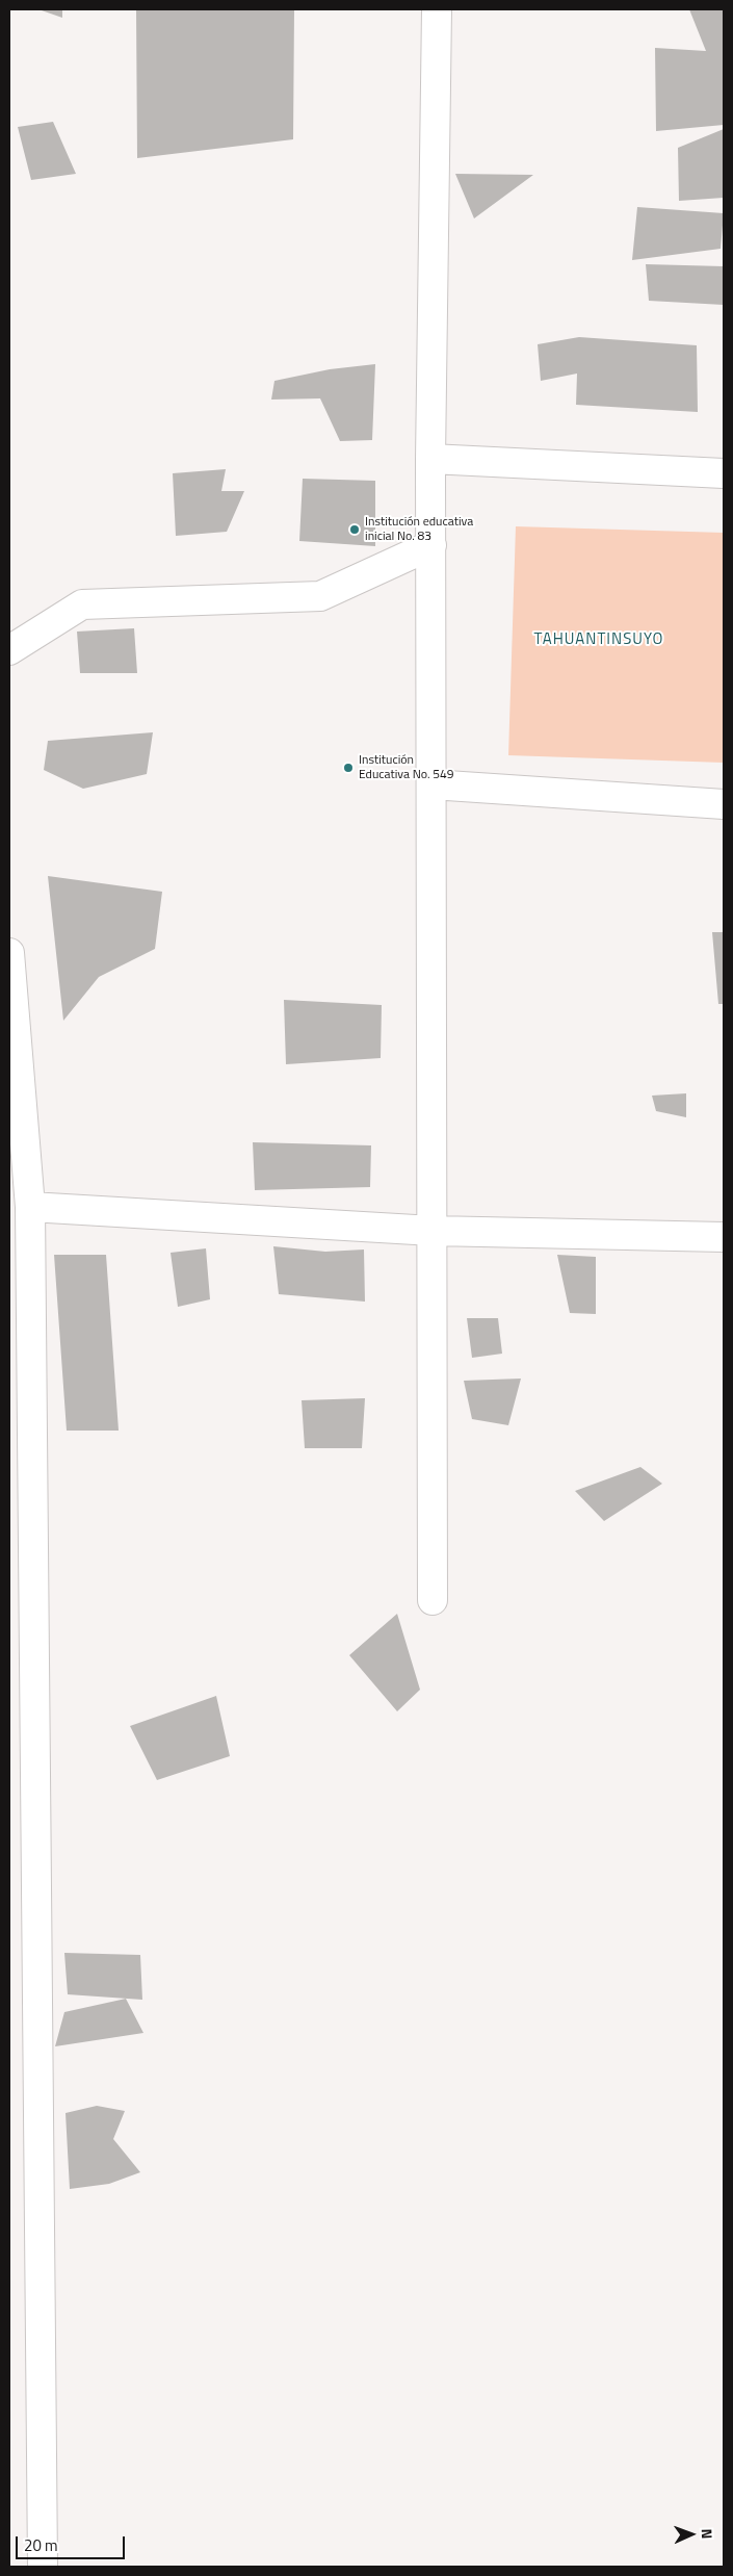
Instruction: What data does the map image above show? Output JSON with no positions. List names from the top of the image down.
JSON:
{
  "districts": ["TAHUANTINSUYO"],
  "places": ["Institución educativa inicial No. 83", "Institución Educativa No. 549"],
  "scale_bar": "20 m",
  "north": "right"
}
